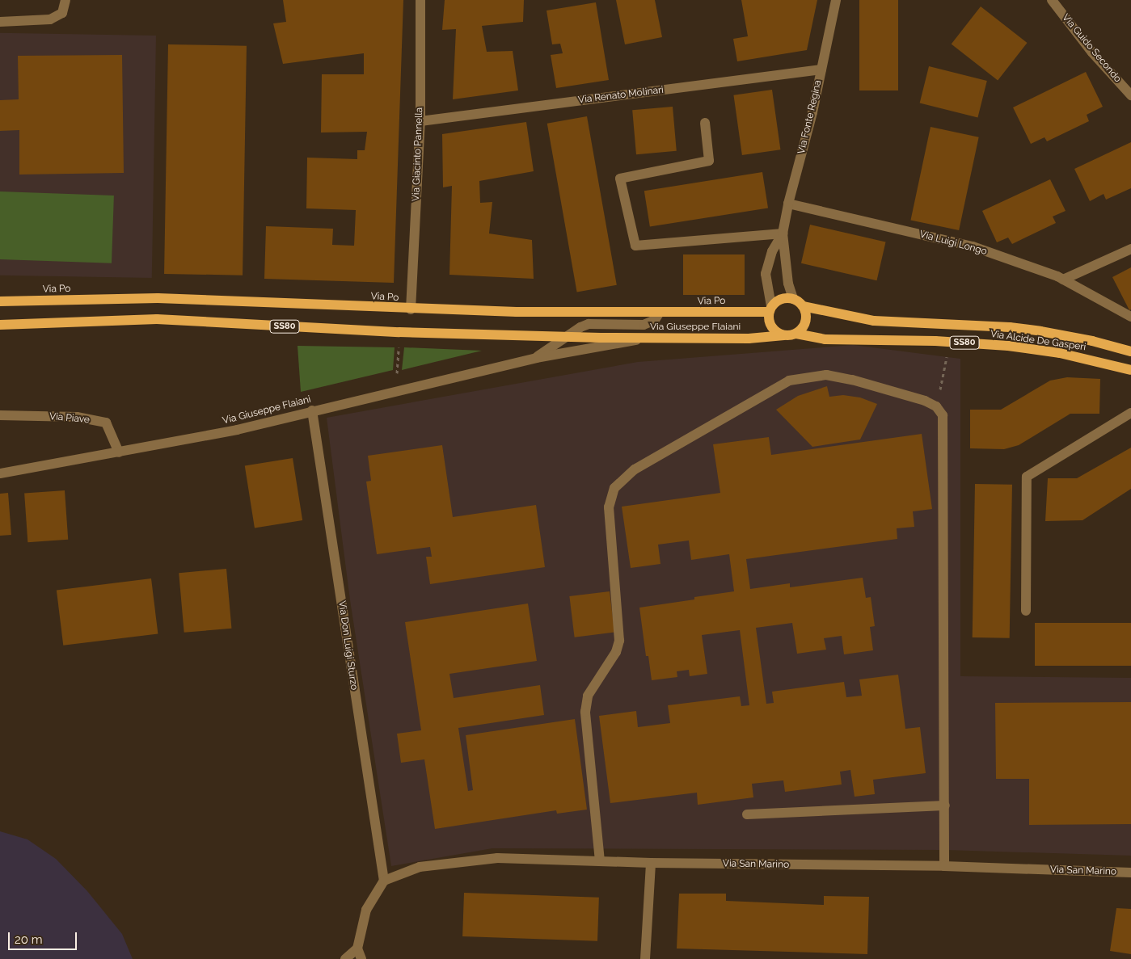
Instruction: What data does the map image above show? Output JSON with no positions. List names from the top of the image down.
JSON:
{
  "streets": {
    "main road": [
      "Via Po",
      "SS80",
      "Via Giuseppe Flaiani",
      "Via Alcide De Gasperi"
    ],
    "street": [
      "Via Guido Secondo",
      "Via Renato Molinari",
      "Via Fonte Regina",
      "Via Giacinto Pannella",
      "Via Luigi Longo",
      "Via Piave",
      "Via Don Luigi Sturzo",
      "Via San Marino"
    ]
  },
  "crossings": [
    ["Via Renato Molinari", "Via Fonte Regina"],
    ["Via Renato Molinari", "Via Giacinto Pannella"],
    ["Via Fonte Regina", "Via Luigi Longo"],
    ["Via Fonte Regina", "Via Po"],
    ["Via Fonte Regina", "SS80"],
    ["Via Fonte Regina", "Via Giuseppe Flaiani"],
    ["Via Fonte Regina", "Via Alcide De Gasperi"],
    ["Via Giacinto Pannella", "Via Po"],
    ["Via Po", "SS80"],
    ["Via Po", "Via Giuseppe Flaiani"],
    ["Via Po", "Via Alcide De Gasperi"],
    ["SS80", "Via Giuseppe Flaiani"],
    ["SS80", "Via Alcide De Gasperi"],
    ["Via Giuseppe Flaiani", "Via Alcide De Gasperi"],
    ["Via Giuseppe Flaiani", "Via Piave"],
    ["Via Giuseppe Flaiani", "Via Don Luigi Sturzo"],
    ["Via Don Luigi Sturzo", "Via San Marino"]
  ],
  "scale_bar": "20 m"
}
